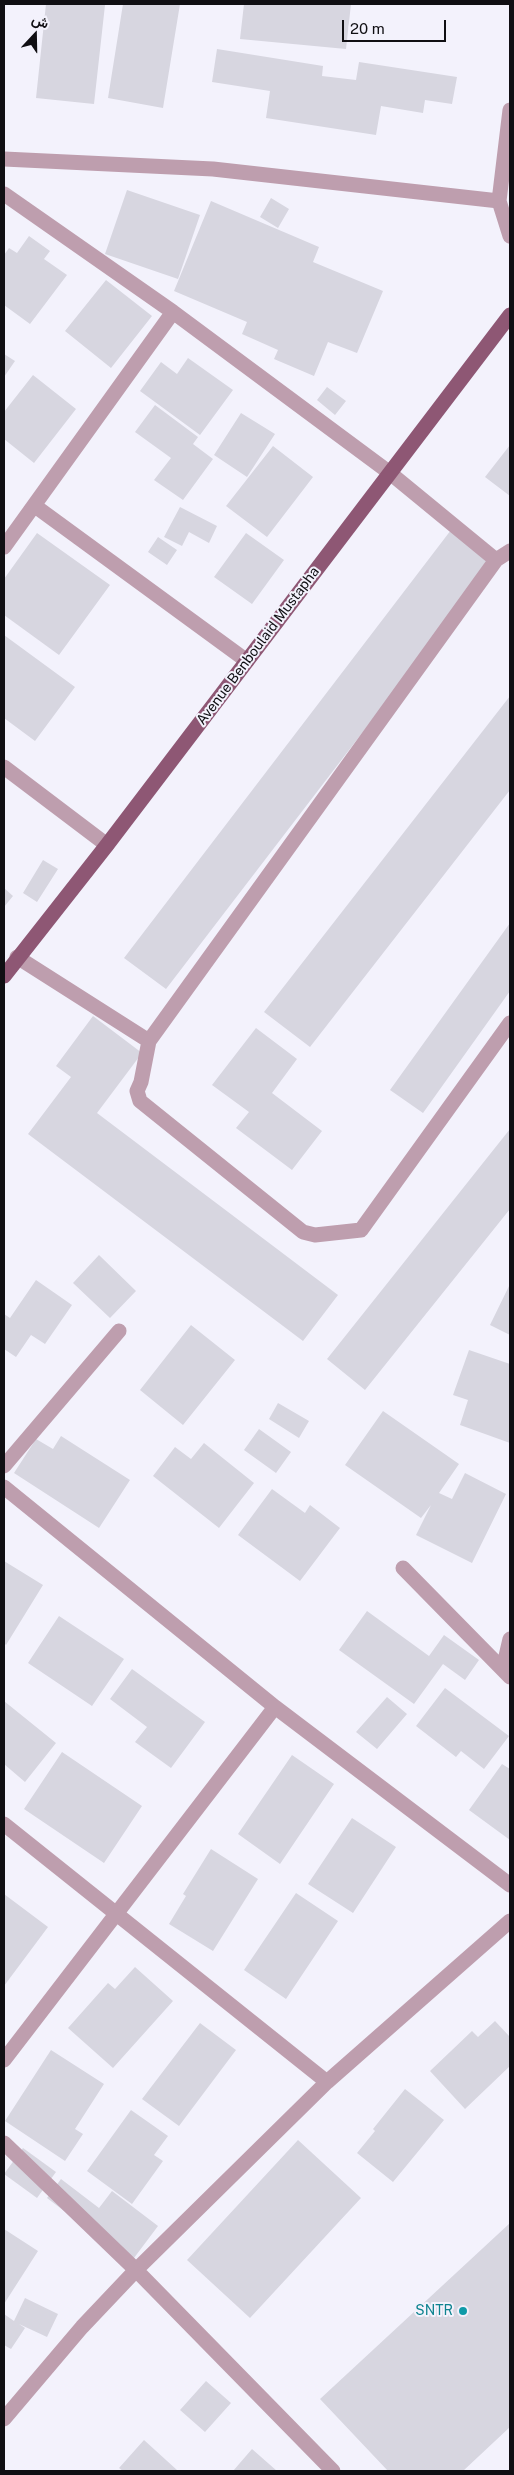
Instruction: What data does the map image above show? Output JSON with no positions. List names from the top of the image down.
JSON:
{
  "streets": {
    "main road": ["Avenue Benboulaid Mustapha"]
  },
  "places": ["SNTR"],
  "scale_bar": "20 m",
  "north": "top"
}
